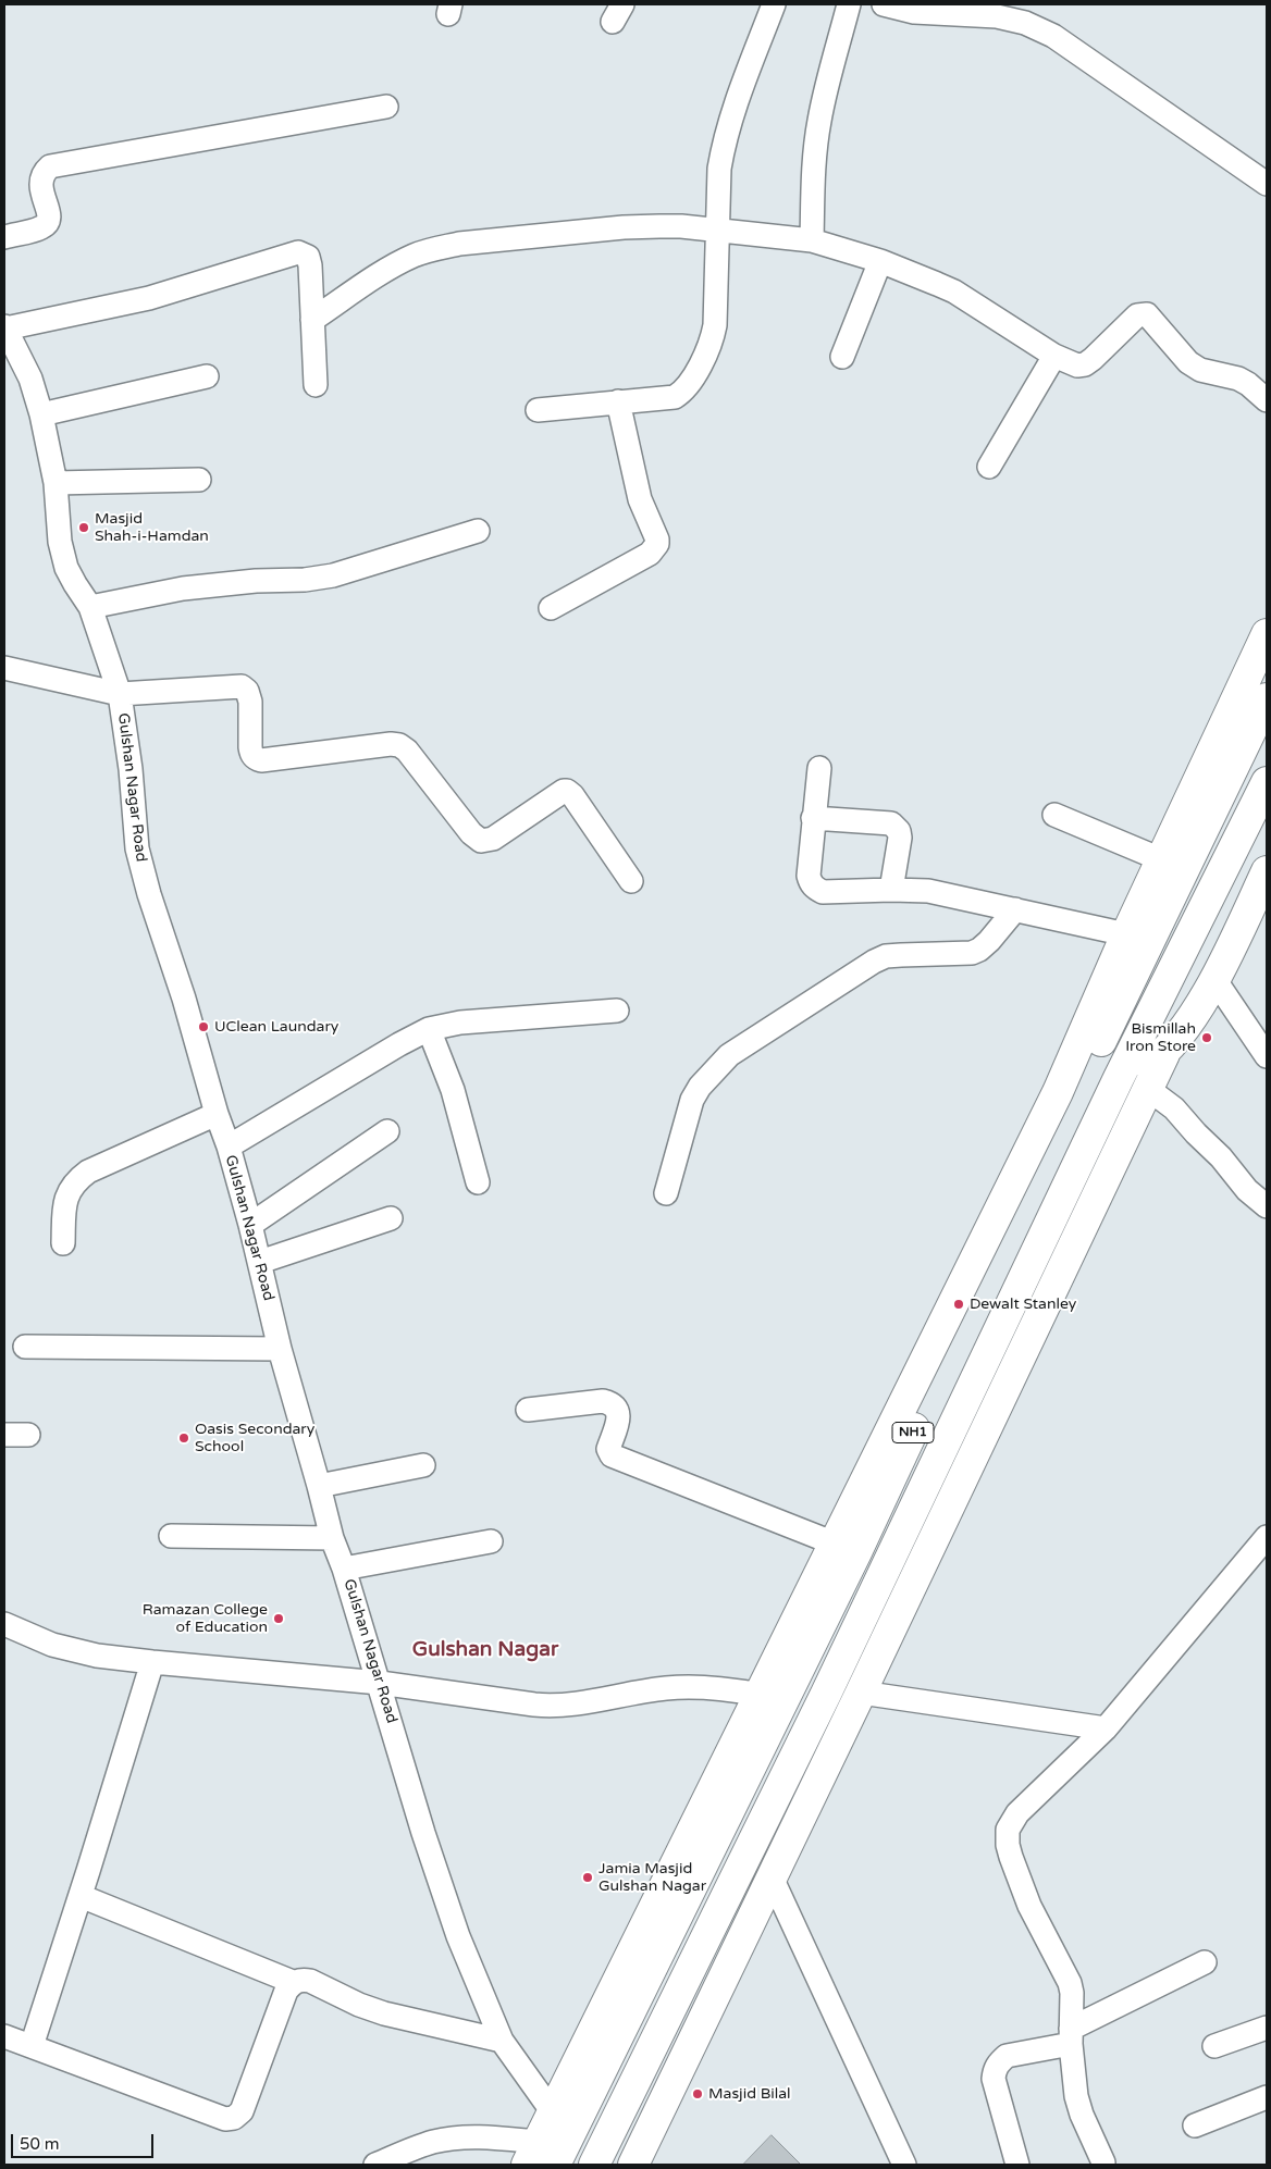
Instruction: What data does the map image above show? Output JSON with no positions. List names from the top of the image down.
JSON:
{
  "streets": {
    "highway": ["NH1"],
    "street": ["Gulshan Nagar Road"]
  },
  "districts": ["Gulshan Nagar"],
  "places": [
    "Masjid Shah-i-Hamdan",
    "UClean Laundary",
    "Bismillah Iron Store",
    "Dewalt Stanley",
    "Oasis Secondary School",
    "Ramazan College of Education",
    "Jamia Masjid Gulshan Nagar",
    "Masjid Bilal"
  ],
  "scale_bar": "50 m"
}
